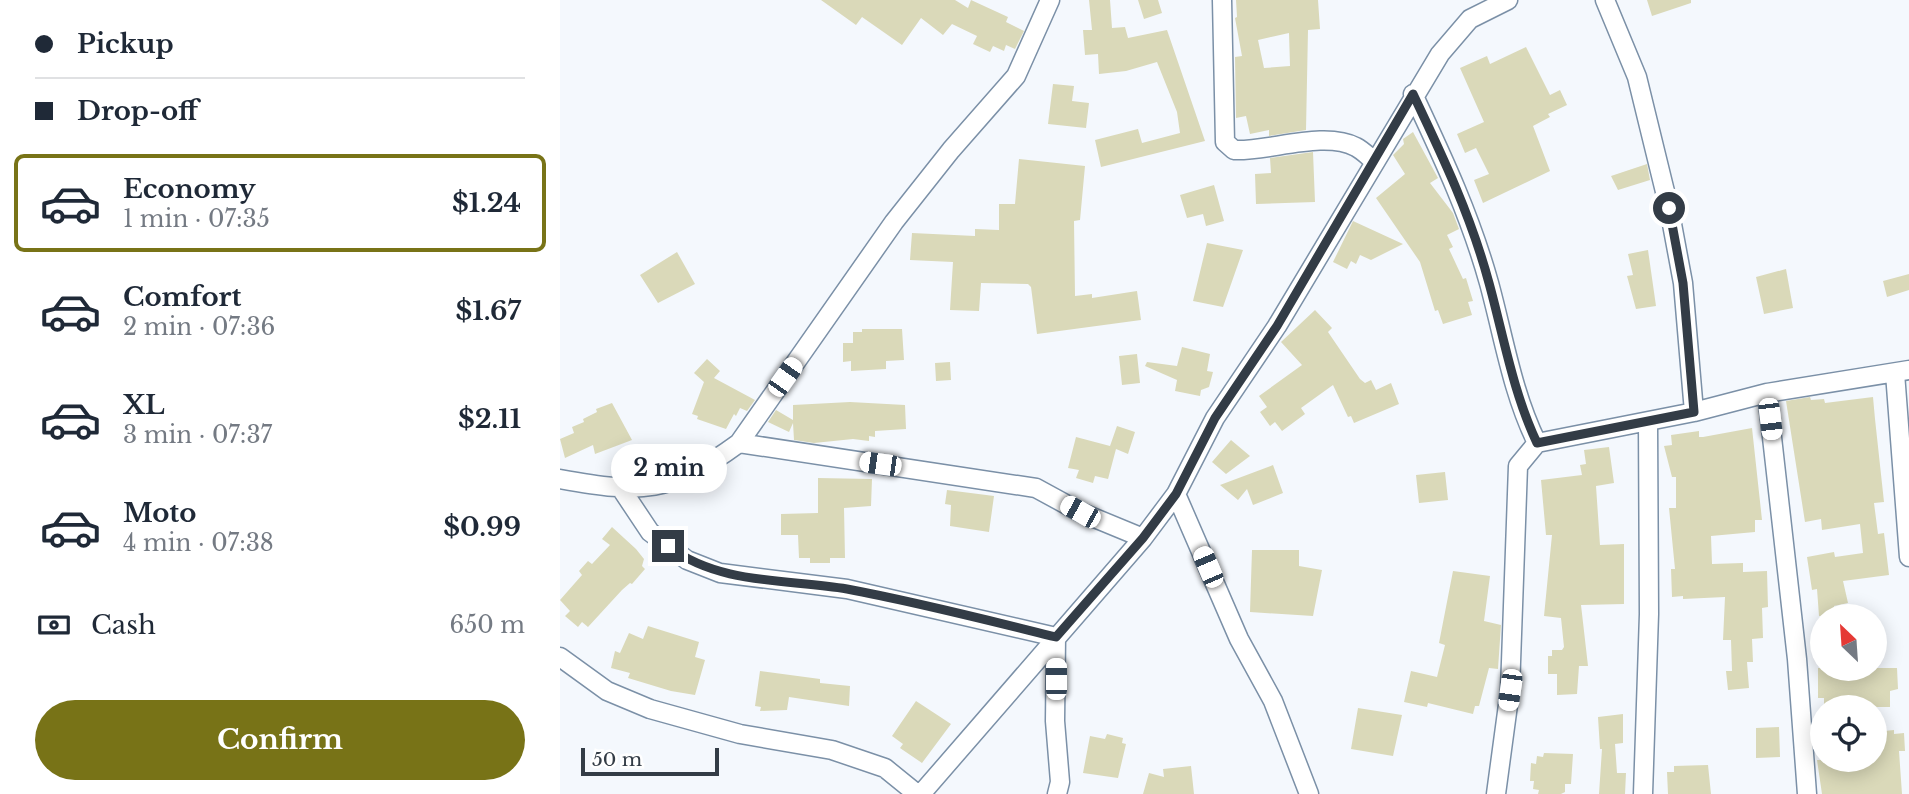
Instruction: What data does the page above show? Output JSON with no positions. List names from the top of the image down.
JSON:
{
  "scale_bar": "50 m",
  "north": "top left",
  "page": {
    "banner": ["Pickup", "Drop-off"],
    "list": [
      {
        "name": "Economy",
        "note": "1 min · 07:35",
        "value": "$1.24"
      },
      {
        "name": "Comfort",
        "note": "2 min · 07:36",
        "value": "$1.67"
      },
      {
        "name": "XL",
        "note": "3 min · 07:37",
        "value": "$2.11"
      },
      {
        "name": "Moto",
        "note": "4 min · 07:38",
        "value": "$0.99"
      }
    ],
    "bubble": "2 min",
    "pay": ["Cash", "650 m"],
    "buttons": "Confirm",
    "scale": "50 m"
  }
}
